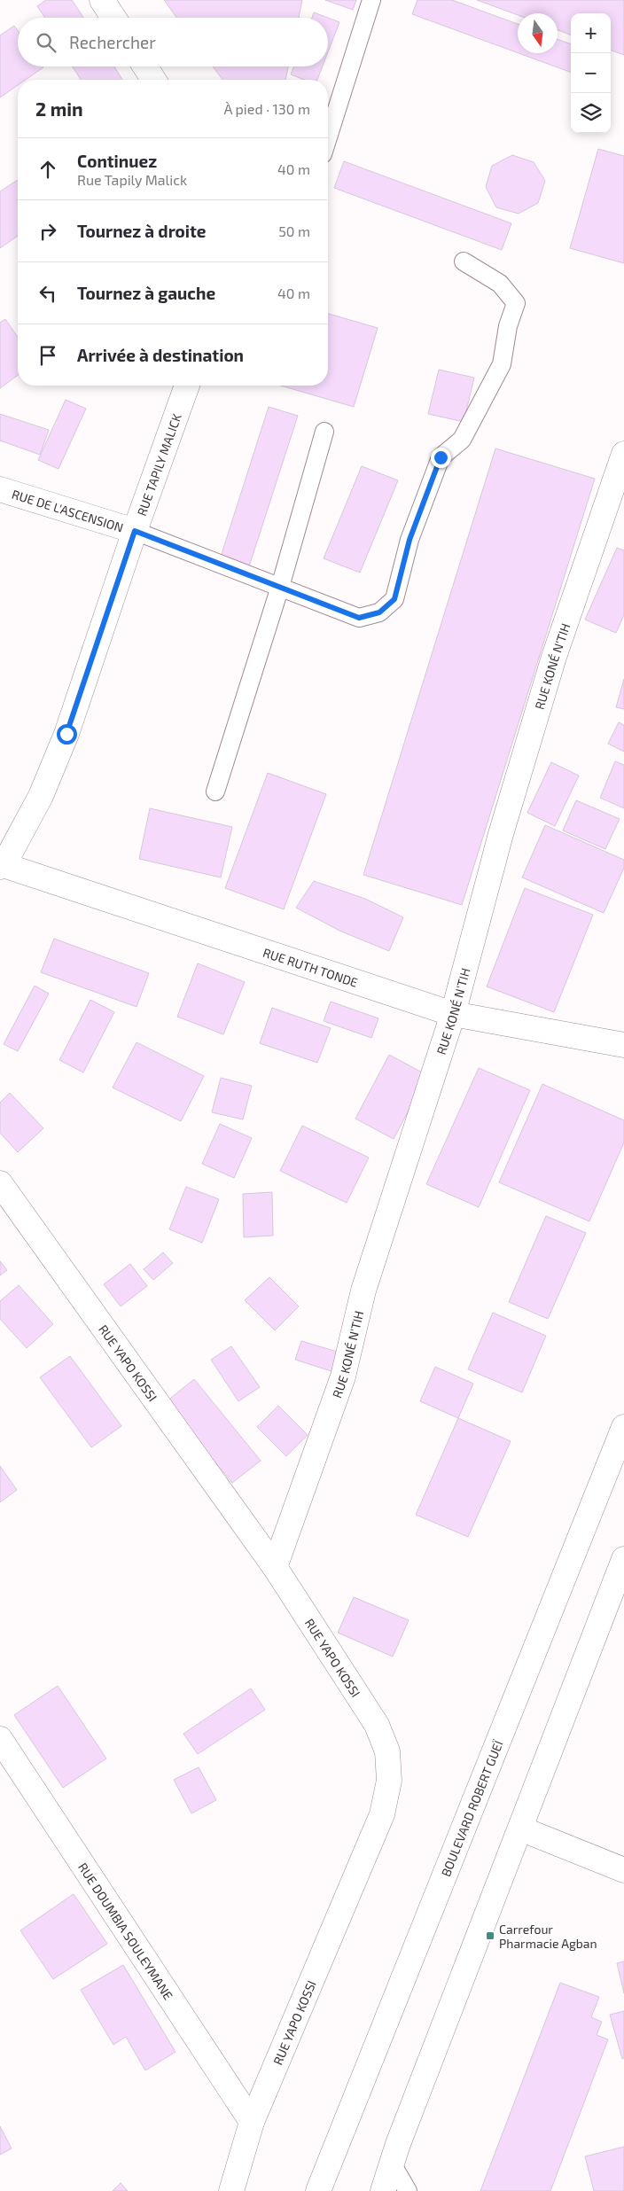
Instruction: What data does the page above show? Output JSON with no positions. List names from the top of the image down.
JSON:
{
  "streets": {
    "street": [
      "RUE TAPILY MALICK",
      "RUE DE L'ASCENSION",
      "RUE KONÉ N'TIH",
      "RUE RUTH TONDE",
      "RUE YAPO KOSSI",
      "BOULEVARD ROBERT GUEÏ",
      "RUE DOUMBIA SOULEYMANE"
    ]
  },
  "crossings": [
    ["RUE TAPILY MALICK", "RUE DE L'ASCENSION"],
    ["RUE TAPILY MALICK", "RUE RUTH TONDE"],
    ["RUE KONÉ N'TIH", "RUE RUTH TONDE"],
    ["RUE KONÉ N'TIH", "RUE YAPO KOSSI"],
    ["RUE YAPO KOSSI", "RUE DOUMBIA SOULEYMANE"]
  ],
  "places": {
    "transit": ["Carrefour Pharmacie Agban"]
  },
  "north": "bottom",
  "page": {
    "map_buttons": ["+", "−"],
    "search": "Rechercher",
    "heading": ["2 min", "À pied · 130 m"],
    "list": [
      ["Continuez", "Rue Tapily Malick", "40 m"],
      ["Tournez à droite", "50 m"],
      ["Tournez à gauche", "40 m"],
      "Arrivée à destination"
    ]
  }
}
